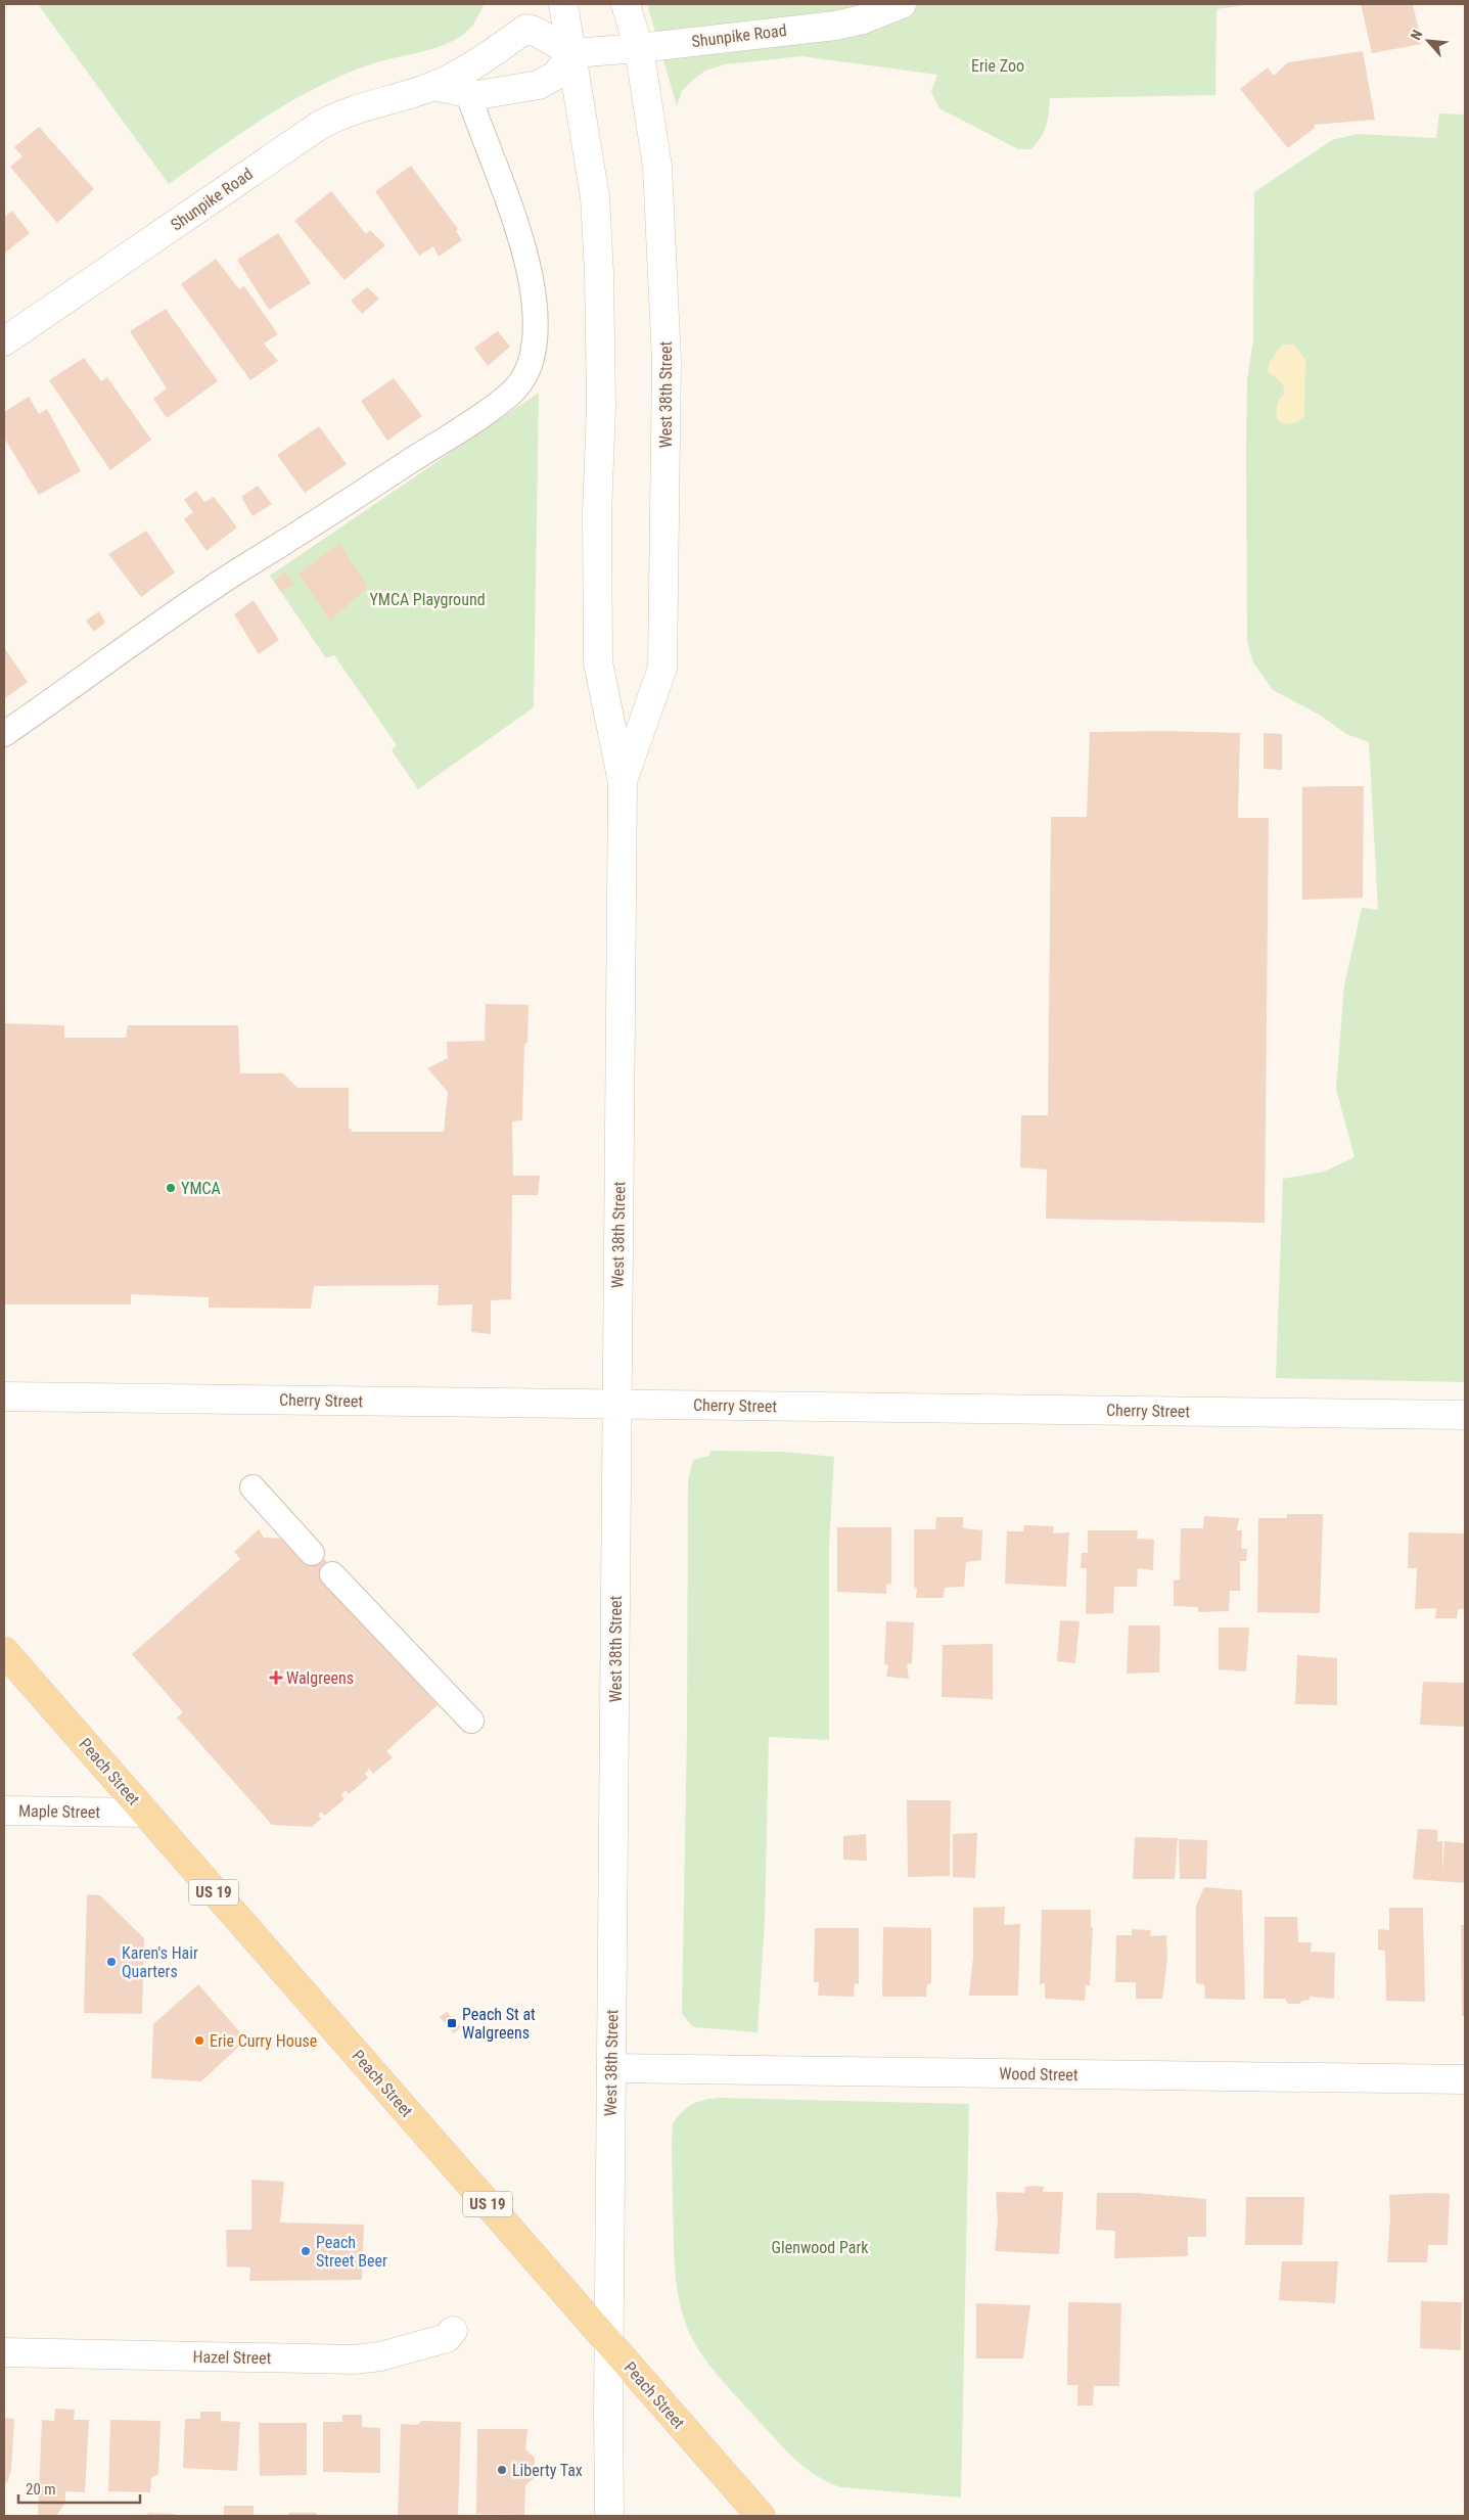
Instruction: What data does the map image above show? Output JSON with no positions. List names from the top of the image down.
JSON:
{
  "streets": {
    "main road": ["Peach Street", "US 19"],
    "street": [
      "Shunpike Road",
      "West 38th Street",
      "Cherry Street",
      "Maple Street",
      "Wood Street",
      "Hazel Street"
    ]
  },
  "crossings": [
    ["Shunpike Road", "West 38th Street"],
    ["West 38th Street", "Cherry Street"],
    ["West 38th Street", "Peach Street"],
    ["West 38th Street", "Wood Street"],
    ["Peach Street", "Maple Street"]
  ],
  "parks": ["Erie Zoo", "YMCA Playground", "Glenwood Park"],
  "places": {
    "other": [
      "YMCA",
      "Karen's Hair Quarters",
      "Erie Curry House",
      "Peach Street Beer",
      "Liberty Tax"
    ],
    "health": ["Walgreens"],
    "transit": ["Peach St at Walgreens"]
  },
  "scale_bar": "20 m",
  "north": "top left"
}
